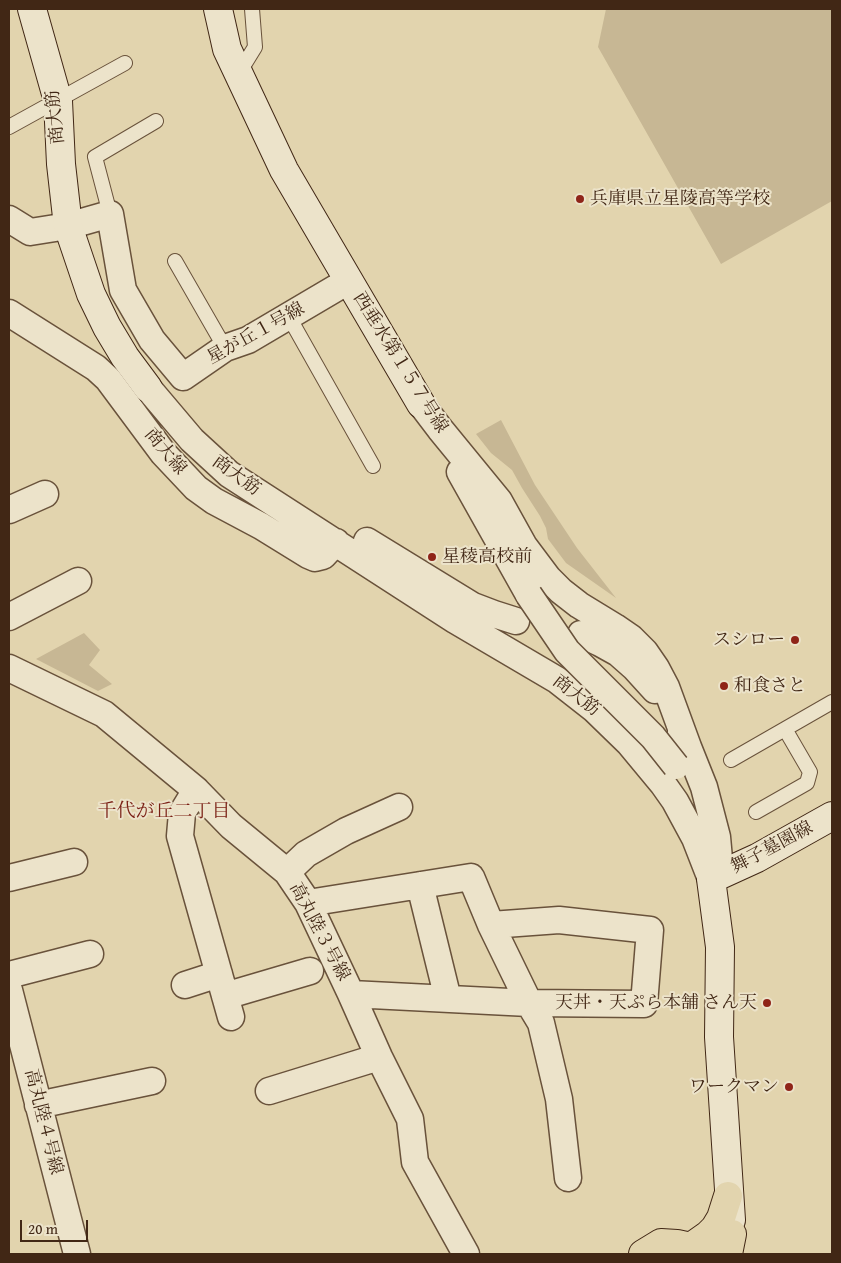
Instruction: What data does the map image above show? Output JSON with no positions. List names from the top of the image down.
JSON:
{
  "streets": {
    "street": [
      "商大筋",
      "星が丘１号線",
      "西垂水第１５７号線",
      "商大線",
      "舞子墓園線",
      "高丸陸３号線",
      "高丸陸４号線"
    ]
  },
  "crossings": [
    ["商大筋", "商大線"],
    ["商大筋", "舞子墓園線"],
    ["星が丘１号線", "西垂水第１５７号線"]
  ],
  "districts": ["千代が丘二丁目"],
  "places": [
    "兵庫県立星陵高等学校",
    "星稜高校前",
    "スシロー",
    "和食さと",
    "天丼・天ぷら本舗 さん天",
    "ワークマン"
  ],
  "scale_bar": "20 m"
}
